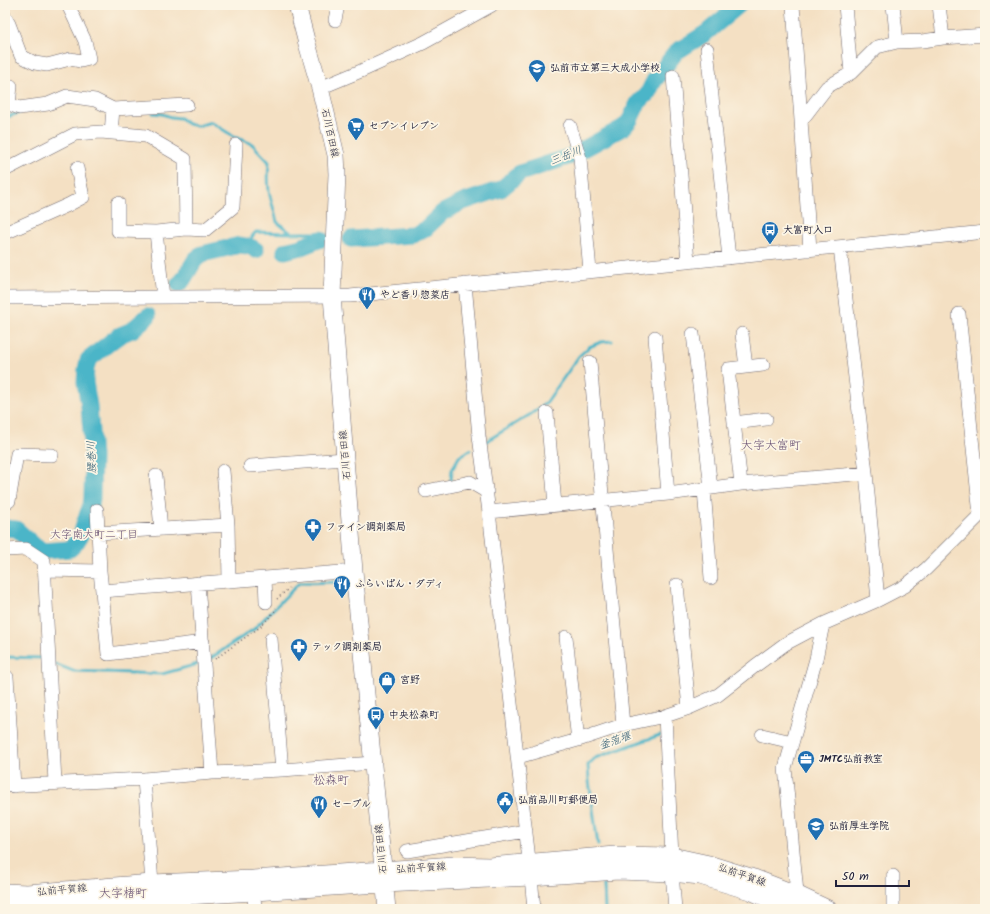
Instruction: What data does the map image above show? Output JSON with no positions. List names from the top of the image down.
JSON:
{
  "streets": {
    "main road": ["石川百田線", "弘前平賀線"]
  },
  "crossings": [
    ["石川百田線", "弘前平賀線"]
  ],
  "districts": [
    "大字大富町",
    "大字南大町二丁目",
    "松森町",
    "大字楮町"
  ],
  "water": ["三岳川", "腰巻川", "釜萢堰"],
  "places": {
    "school or university": ["弘前市立第三大成小学校", "弘前厚生学院"],
    "supermarket": ["セブンイレブン"],
    "bus stop": ["大富町入口", "中央松森町"],
    "restaurant": ["やど香り惣菜店", "ふらいぱん・ダディ", "セーブル"],
    "pharmacy": ["ファイン調剤薬局", "テック調剤薬局"],
    "shop": ["宮野"],
    "office": ["JMTC弘前教室"],
    "public building": ["弘前品川町郵便局"]
  },
  "scale_bar": "50 m"
}
